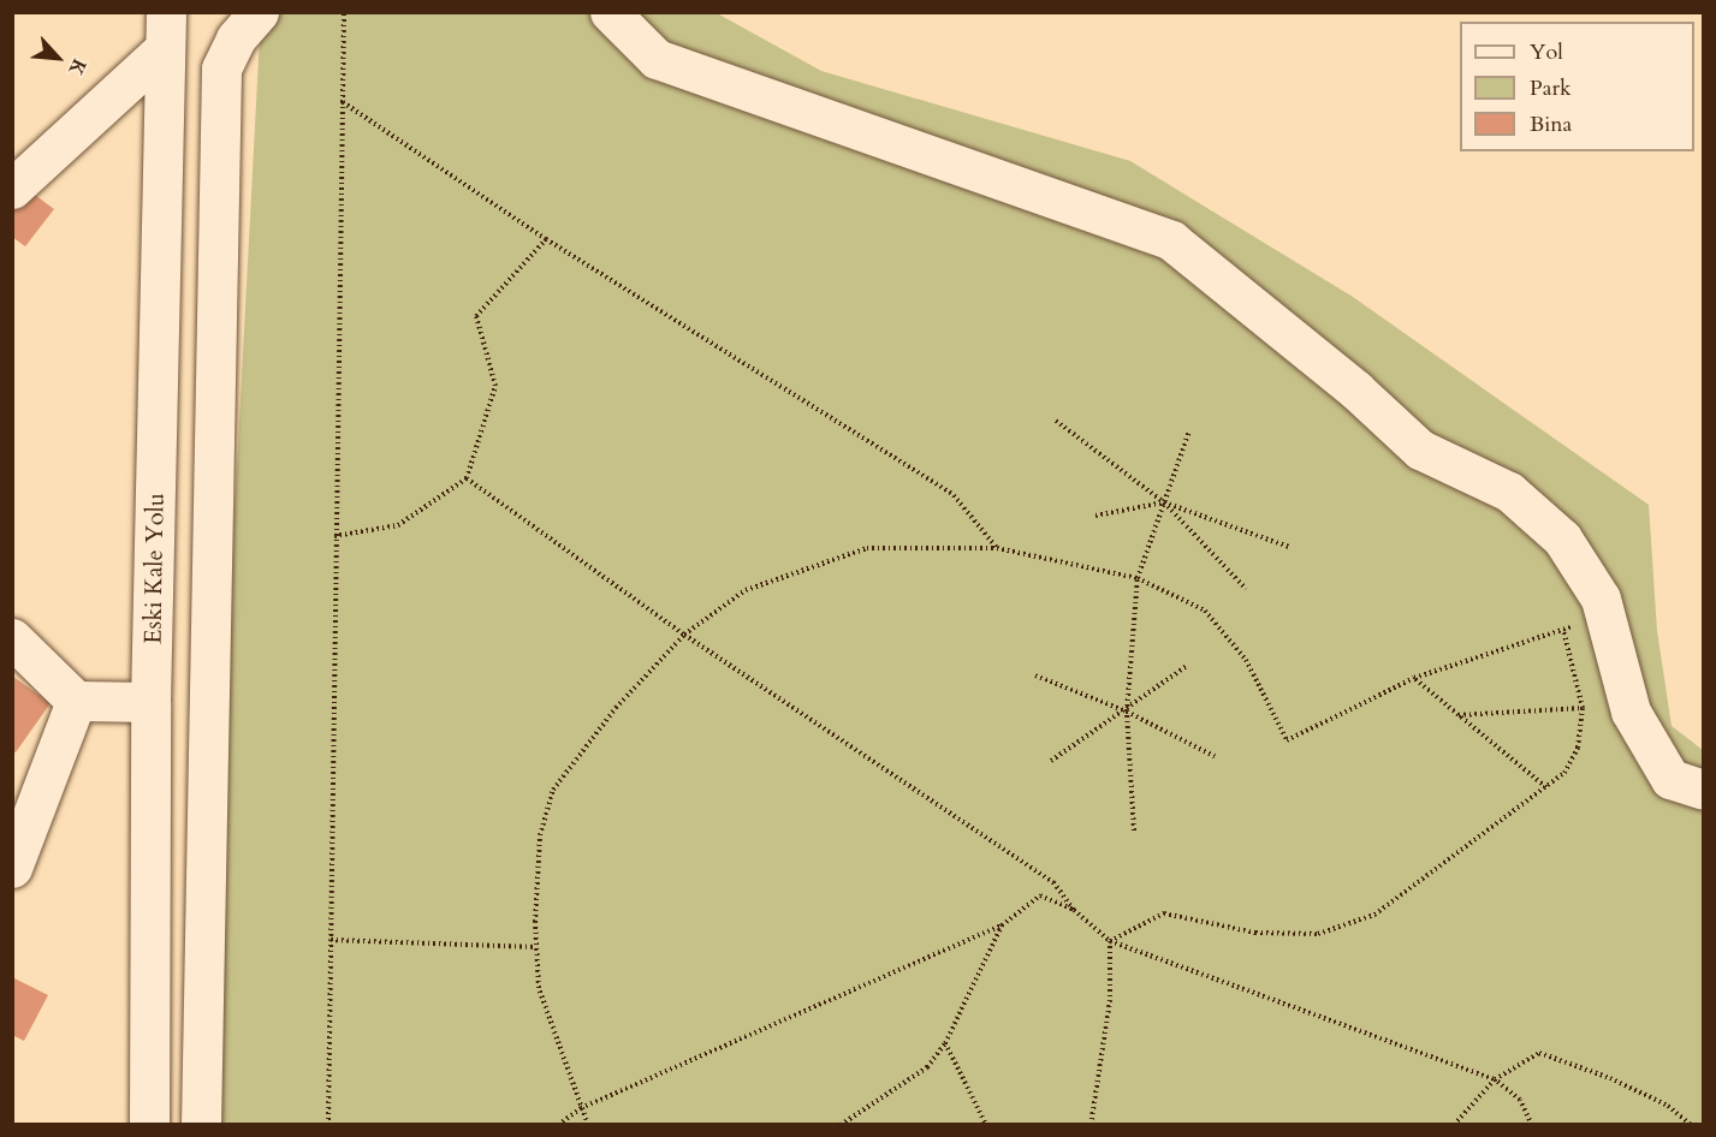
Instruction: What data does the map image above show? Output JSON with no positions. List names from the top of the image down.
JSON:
{
  "streets": {
    "street": ["Eski Kale Yolu"]
  },
  "legend": ["Yol", "Park", "Bina"],
  "north": "bottom right"
}
